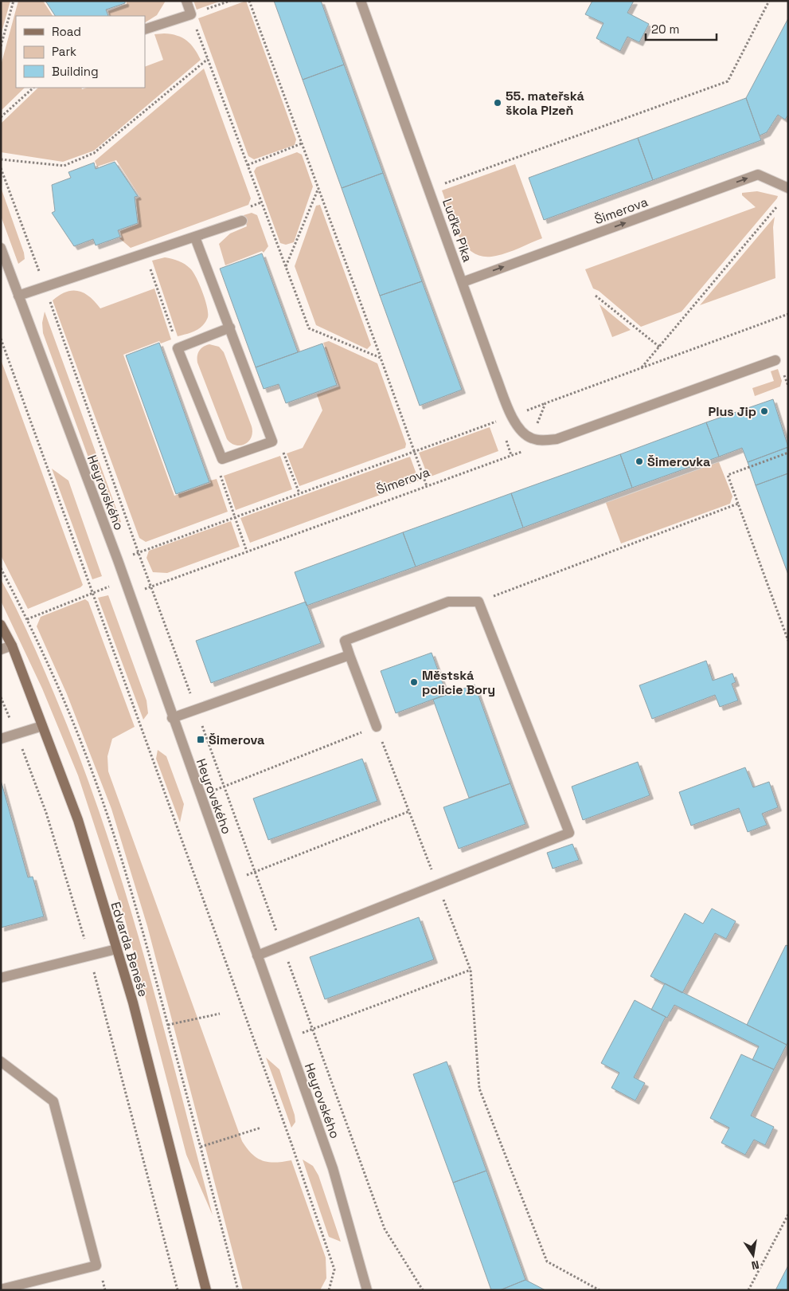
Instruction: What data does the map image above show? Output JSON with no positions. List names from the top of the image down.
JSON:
{
  "streets": {
    "street": [
      "Šimerova",
      "Luďka Pika",
      "Heyrovského",
      "Edvarda Beneše"
    ]
  },
  "crossings": [
    ["Šimerova", "Luďka Pika"],
    ["Šimerova", "Heyrovského"]
  ],
  "places": {
    "other": [
      "55. mateřská škola Plzeň",
      "Plus Jip",
      "Šimerovka",
      "Městská policie Bory"
    ],
    "transit": ["Šimerova"]
  },
  "legend": ["Road", "Park", "Building"],
  "scale_bar": "20 m",
  "north": "bottom"
}
